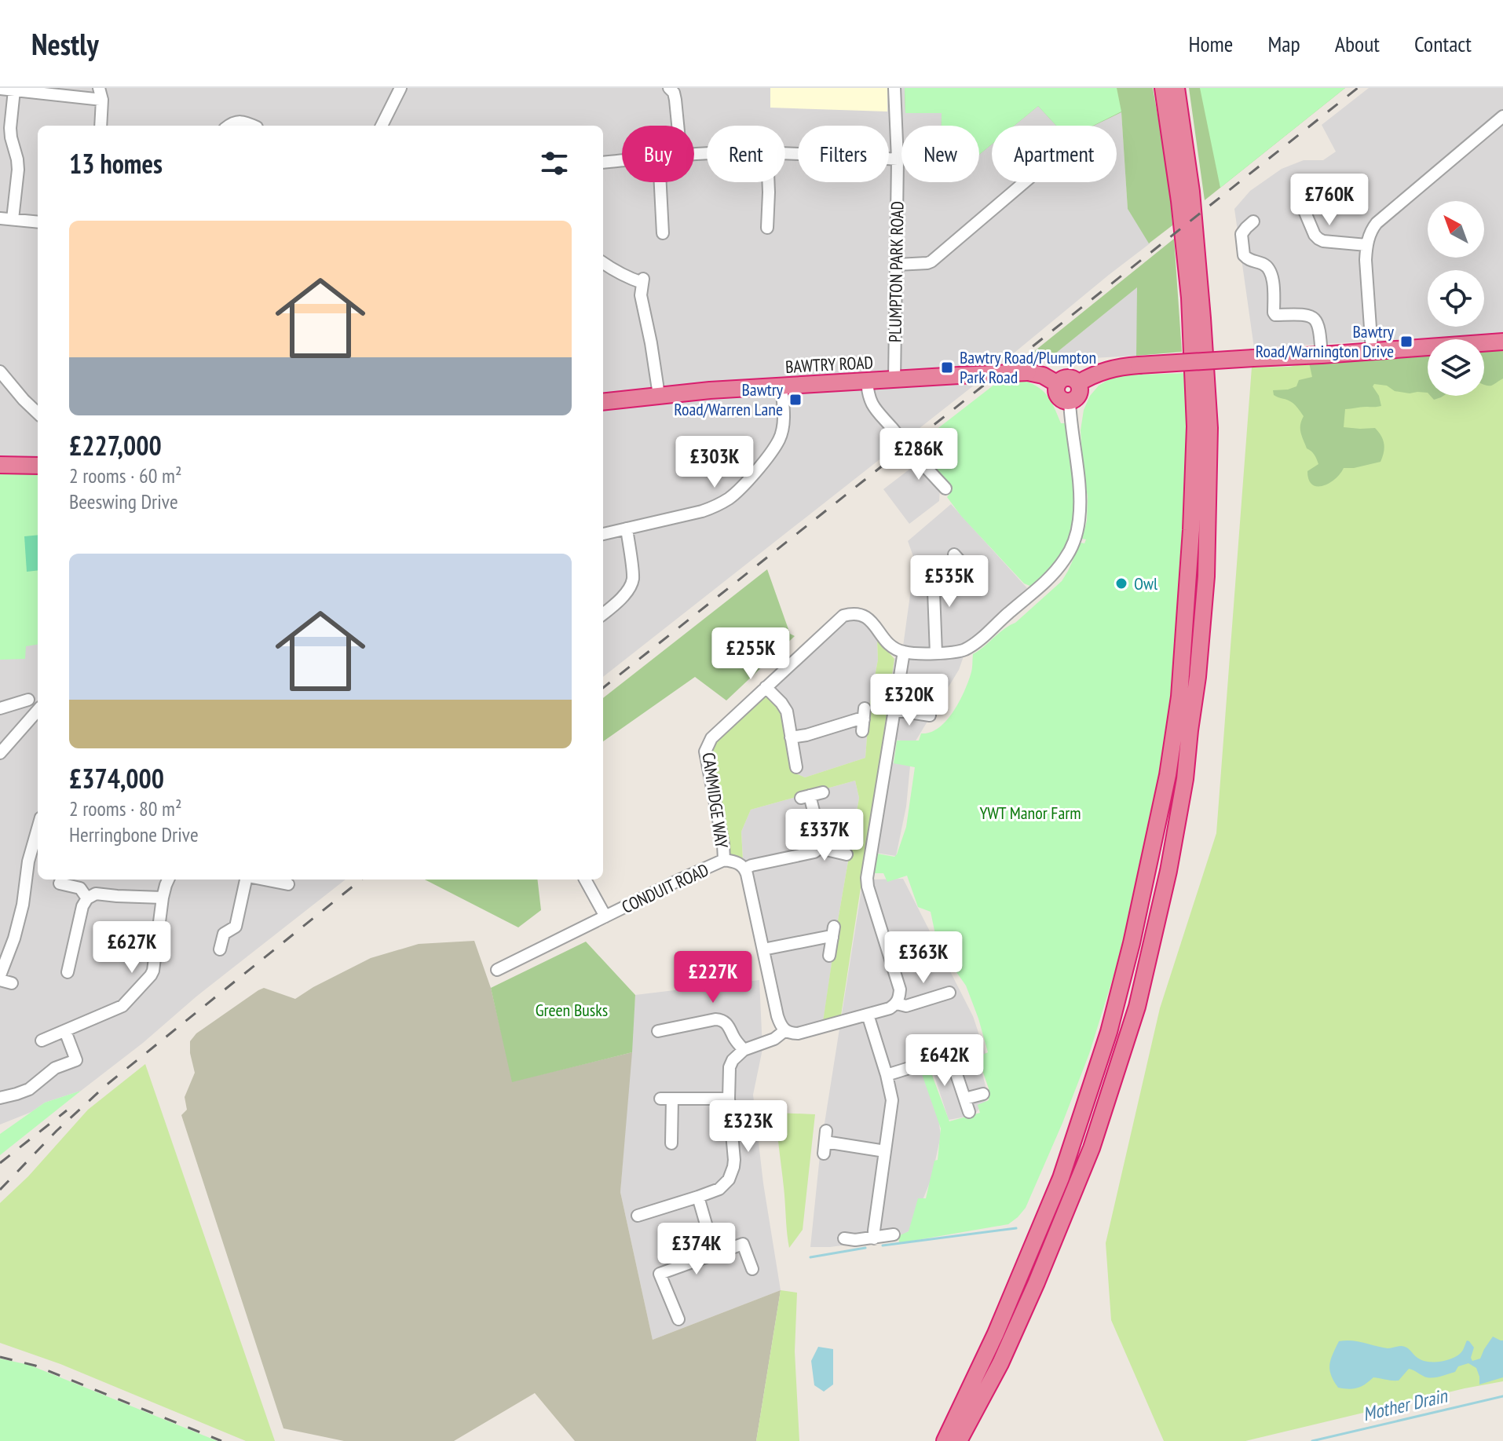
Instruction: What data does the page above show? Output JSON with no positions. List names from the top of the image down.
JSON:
{
  "streets": {
    "highway": ["BAWTRY ROAD"],
    "street": ["PLUMPTON PARK ROAD", "CAMMIDGE WAY", "CONDUIT ROAD"]
  },
  "crossings": [
    ["PLUMPTON PARK ROAD", "BAWTRY ROAD"],
    ["CAMMIDGE WAY", "CONDUIT ROAD"]
  ],
  "water": ["Mother Drain"],
  "parks": ["YWT Manor Farm", "Green Busks"],
  "places": {
    "transit": ["Bawtry Road/Warnington Drive", "Bawtry Road/Plumpton Park Road", "Bawtry Road/Warren Lane"],
    "other": ["Owl"]
  },
  "north": "top left",
  "page": {
    "header": "Nestly",
    "nav": [
      "Home",
      "Map",
      "About",
      "Contact"
    ],
    "chip": [
      "Buy",
      "Rent",
      "Filters",
      "New",
      "Apartment"
    ],
    "heading": "13 homes",
    "price": [
      "£760K",
      "£286K",
      "£303K",
      "£535K",
      "£255K",
      "£320K",
      "£337K",
      "£627K",
      "£363K",
      "£227K",
      "£642K",
      "£323K",
      "£374K"
    ],
    "list": [
      {
        "name": "£227,000",
        "note": "2 rooms · 60 m² · Beeswing Drive"
      },
      {
        "name": "£374,000",
        "note": "2 rooms · 80 m² · Herringbone Drive"
      }
    ]
  }
}
